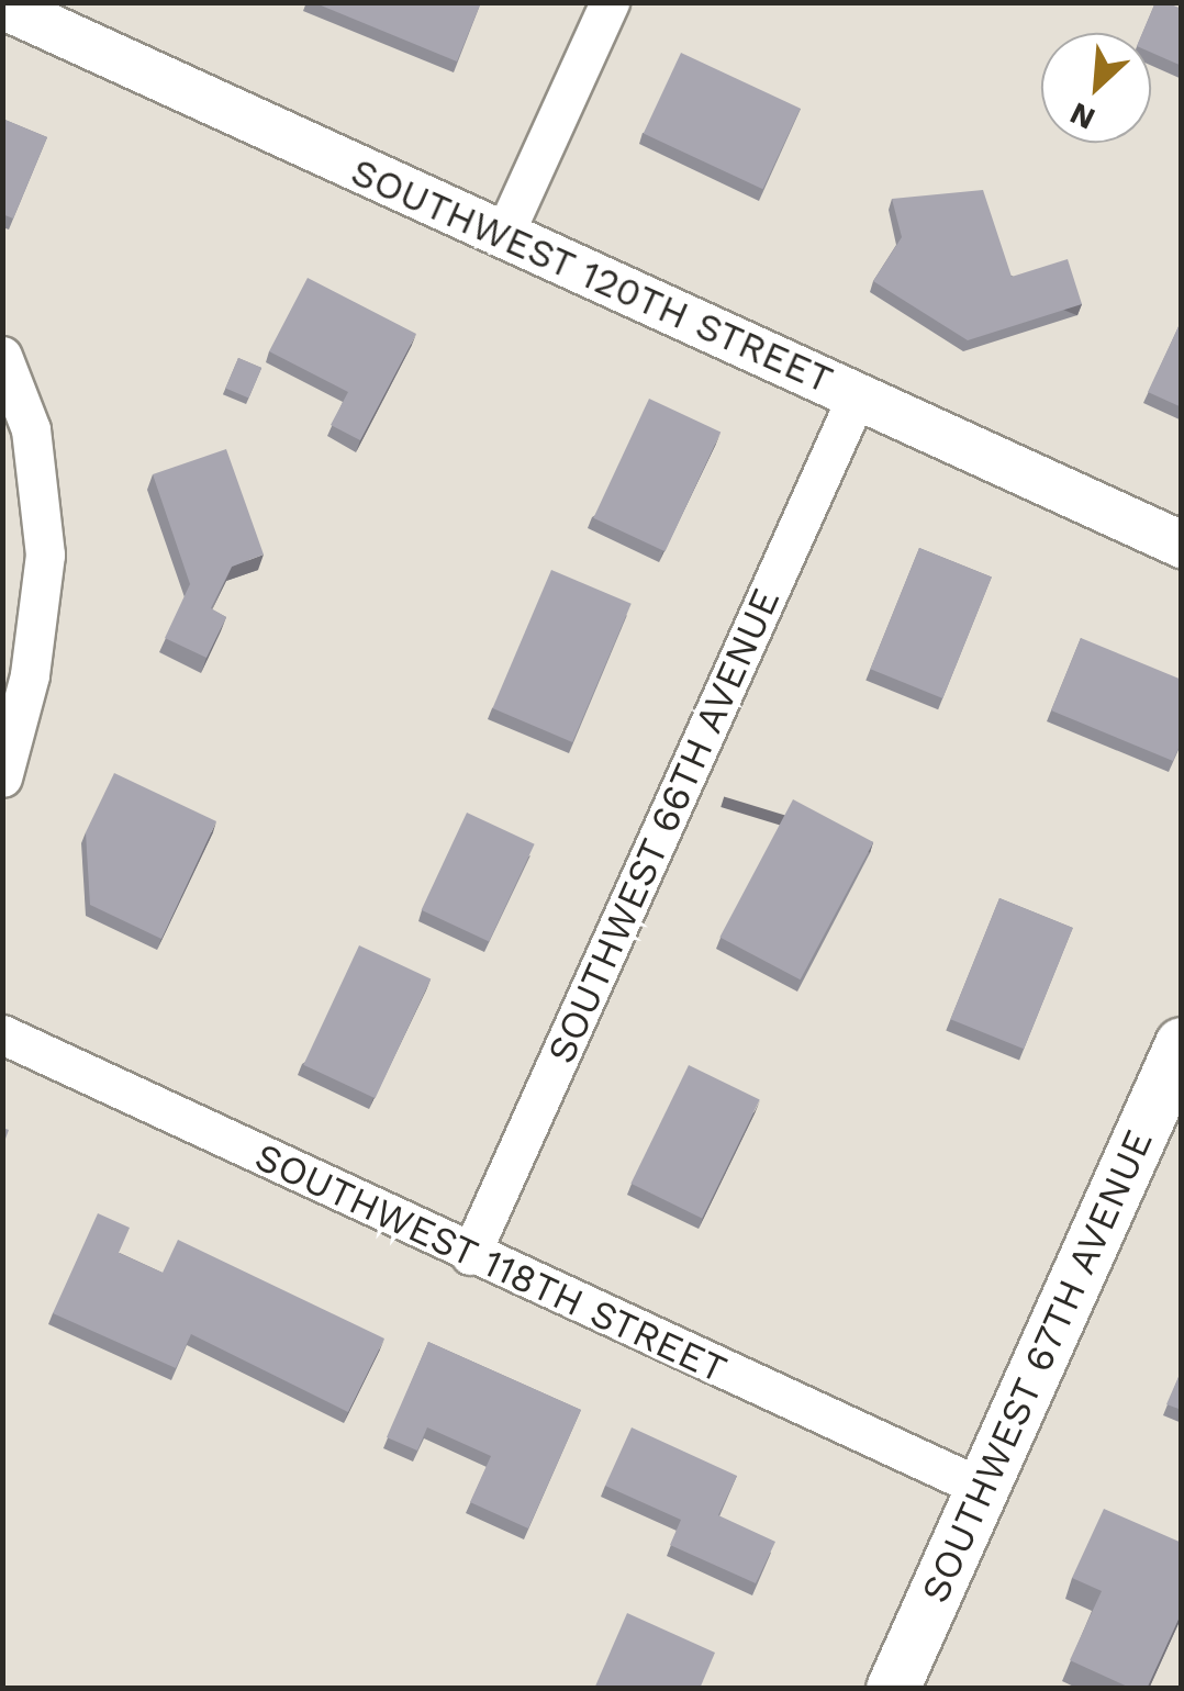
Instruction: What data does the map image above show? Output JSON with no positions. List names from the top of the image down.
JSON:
{
  "streets": {
    "main road": ["SOUTHWEST 67TH AVENUE"],
    "street": ["SOUTHWEST 120TH STREET", "SOUTHWEST 66TH AVENUE", "SOUTHWEST 118TH STREET"]
  },
  "crossings": [
    ["SOUTHWEST 120TH STREET", "SOUTHWEST 66TH AVENUE"],
    ["SOUTHWEST 66TH AVENUE", "SOUTHWEST 118TH STREET"],
    ["SOUTHWEST 118TH STREET", "SOUTHWEST 67TH AVENUE"]
  ],
  "north": "bottom left"
}
